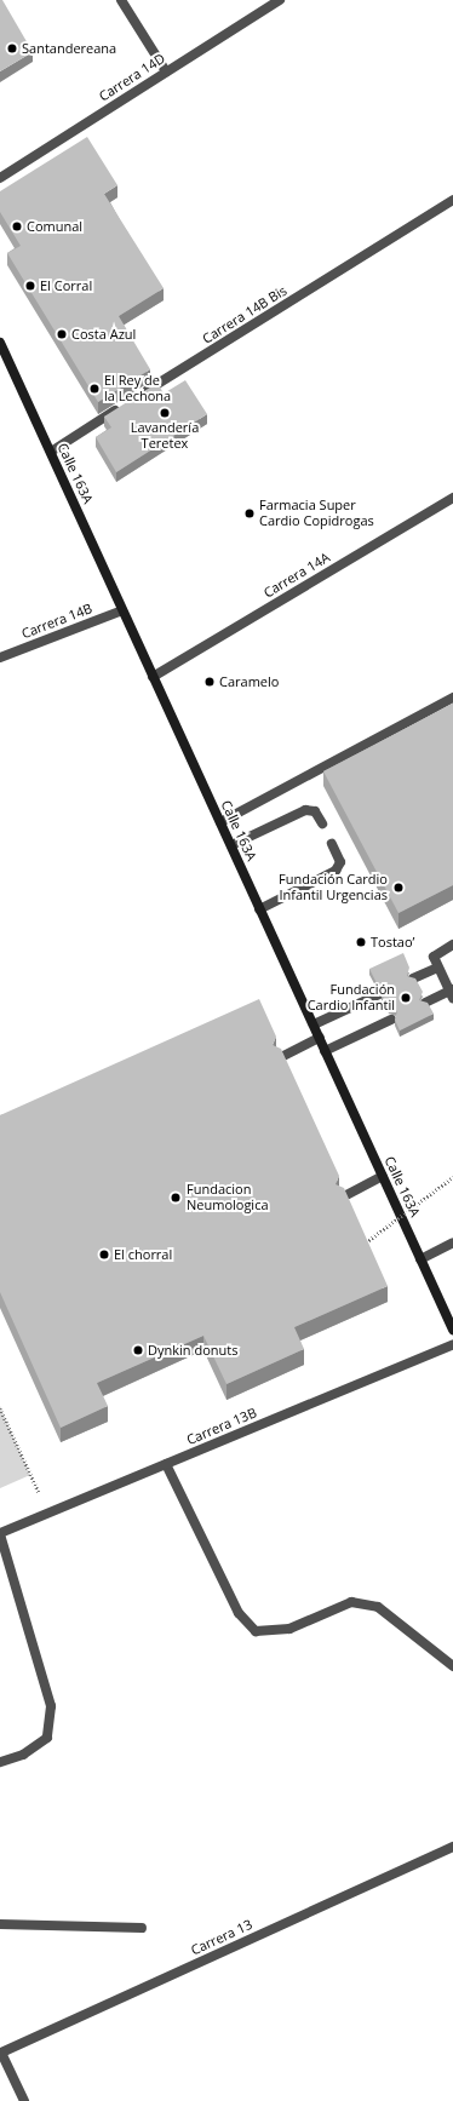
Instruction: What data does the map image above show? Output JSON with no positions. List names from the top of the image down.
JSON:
{
  "streets": {
    "main road": ["Calle 163A"],
    "street": [
      "Carrera 14D",
      "Carrera 14B Bis",
      "Carrera 14A",
      "Carrera 14B",
      "Carrera 13B",
      "Carrera 13"
    ]
  },
  "crossings": [
    ["Calle 163A", "Carrera 14A"],
    ["Calle 163A", "Carrera 14B"]
  ],
  "places": [
    "Santandereana",
    "Comunal",
    "El Corral",
    "Costa Azul",
    "El Rey de la Lechona",
    "Lavandería Teretex",
    "Farmacia Super Cardio Copidrogas",
    "Caramelo",
    "Fundación Cardio Infantil Urgencias",
    "Tostao’",
    "Fundación Cardio Infantil",
    "Fundacion Neumologica",
    "El chorral",
    "Dynkin donuts"
  ]
}
